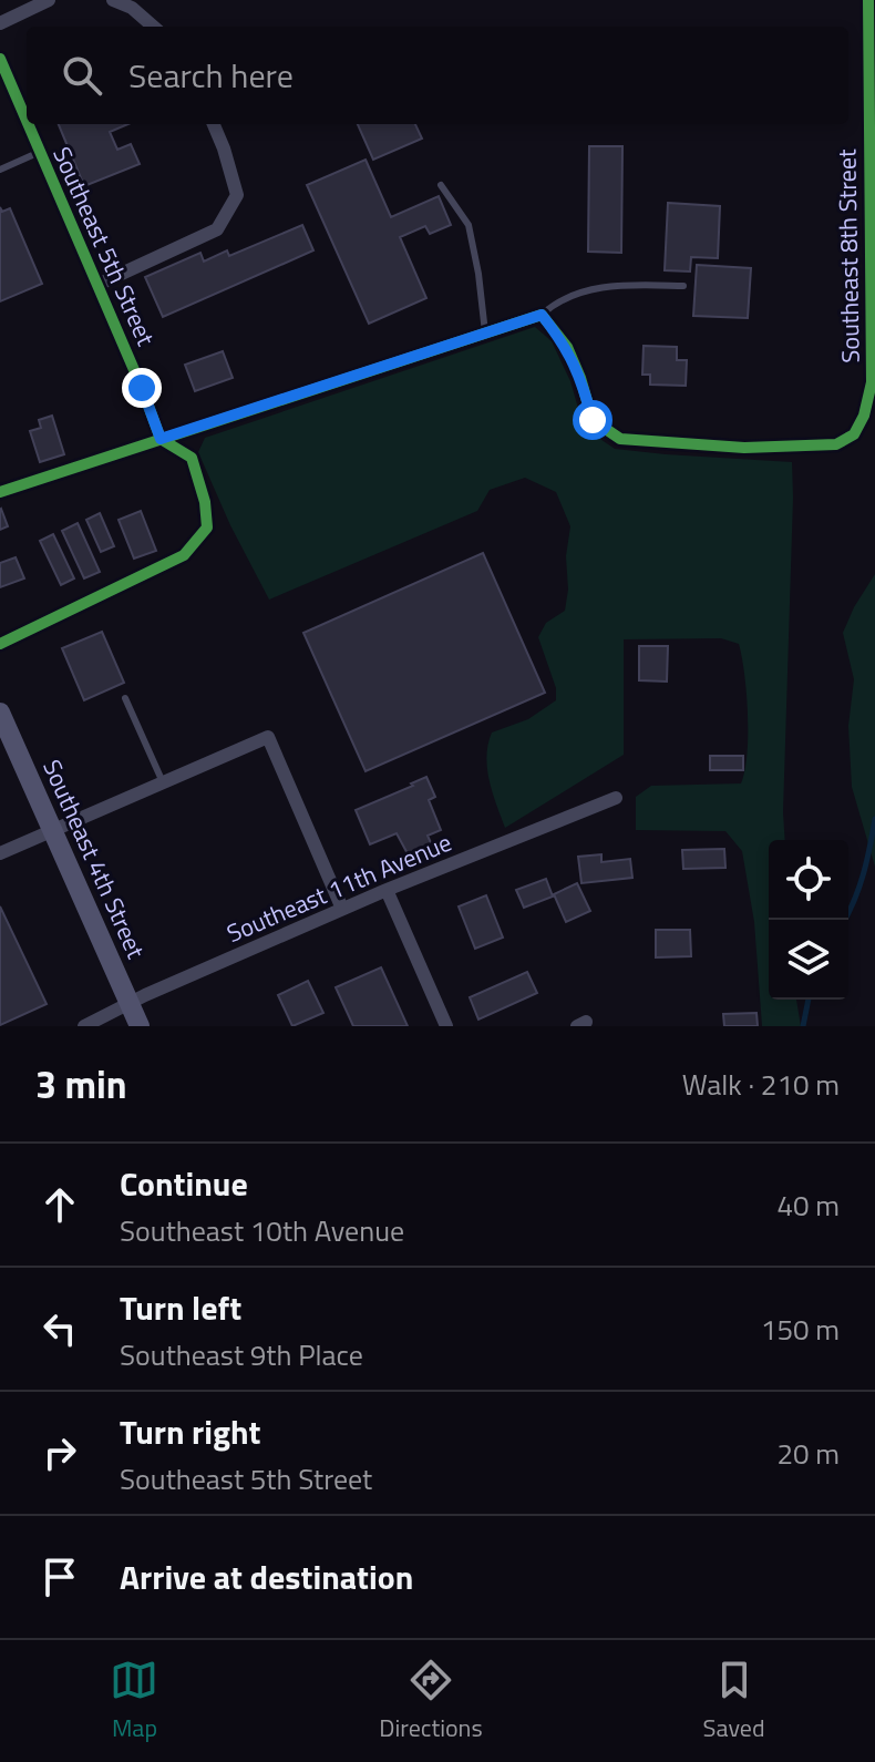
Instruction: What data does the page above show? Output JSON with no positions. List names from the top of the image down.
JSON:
{
  "streets": {
    "street": [
      "Southeast 5th Street",
      "Southeast 8th Street",
      "Southeast 4th Street",
      "Southeast 11th Avenue"
    ]
  },
  "crossings": [
    ["Southeast 4th Street", "Southeast 11th Avenue"]
  ],
  "page": {
    "search": "Search here",
    "heading": ["3 min", "Walk · 210 m"],
    "list": [
      ["Continue", "Southeast 10th Avenue", "40 m"],
      ["Turn left", "Southeast 9th Place", "150 m"],
      ["Turn right", "Southeast 5th Street", "20 m"],
      "Arrive at destination"
    ],
    "nav": ["Map", "Directions", "Saved"]
  }
}
